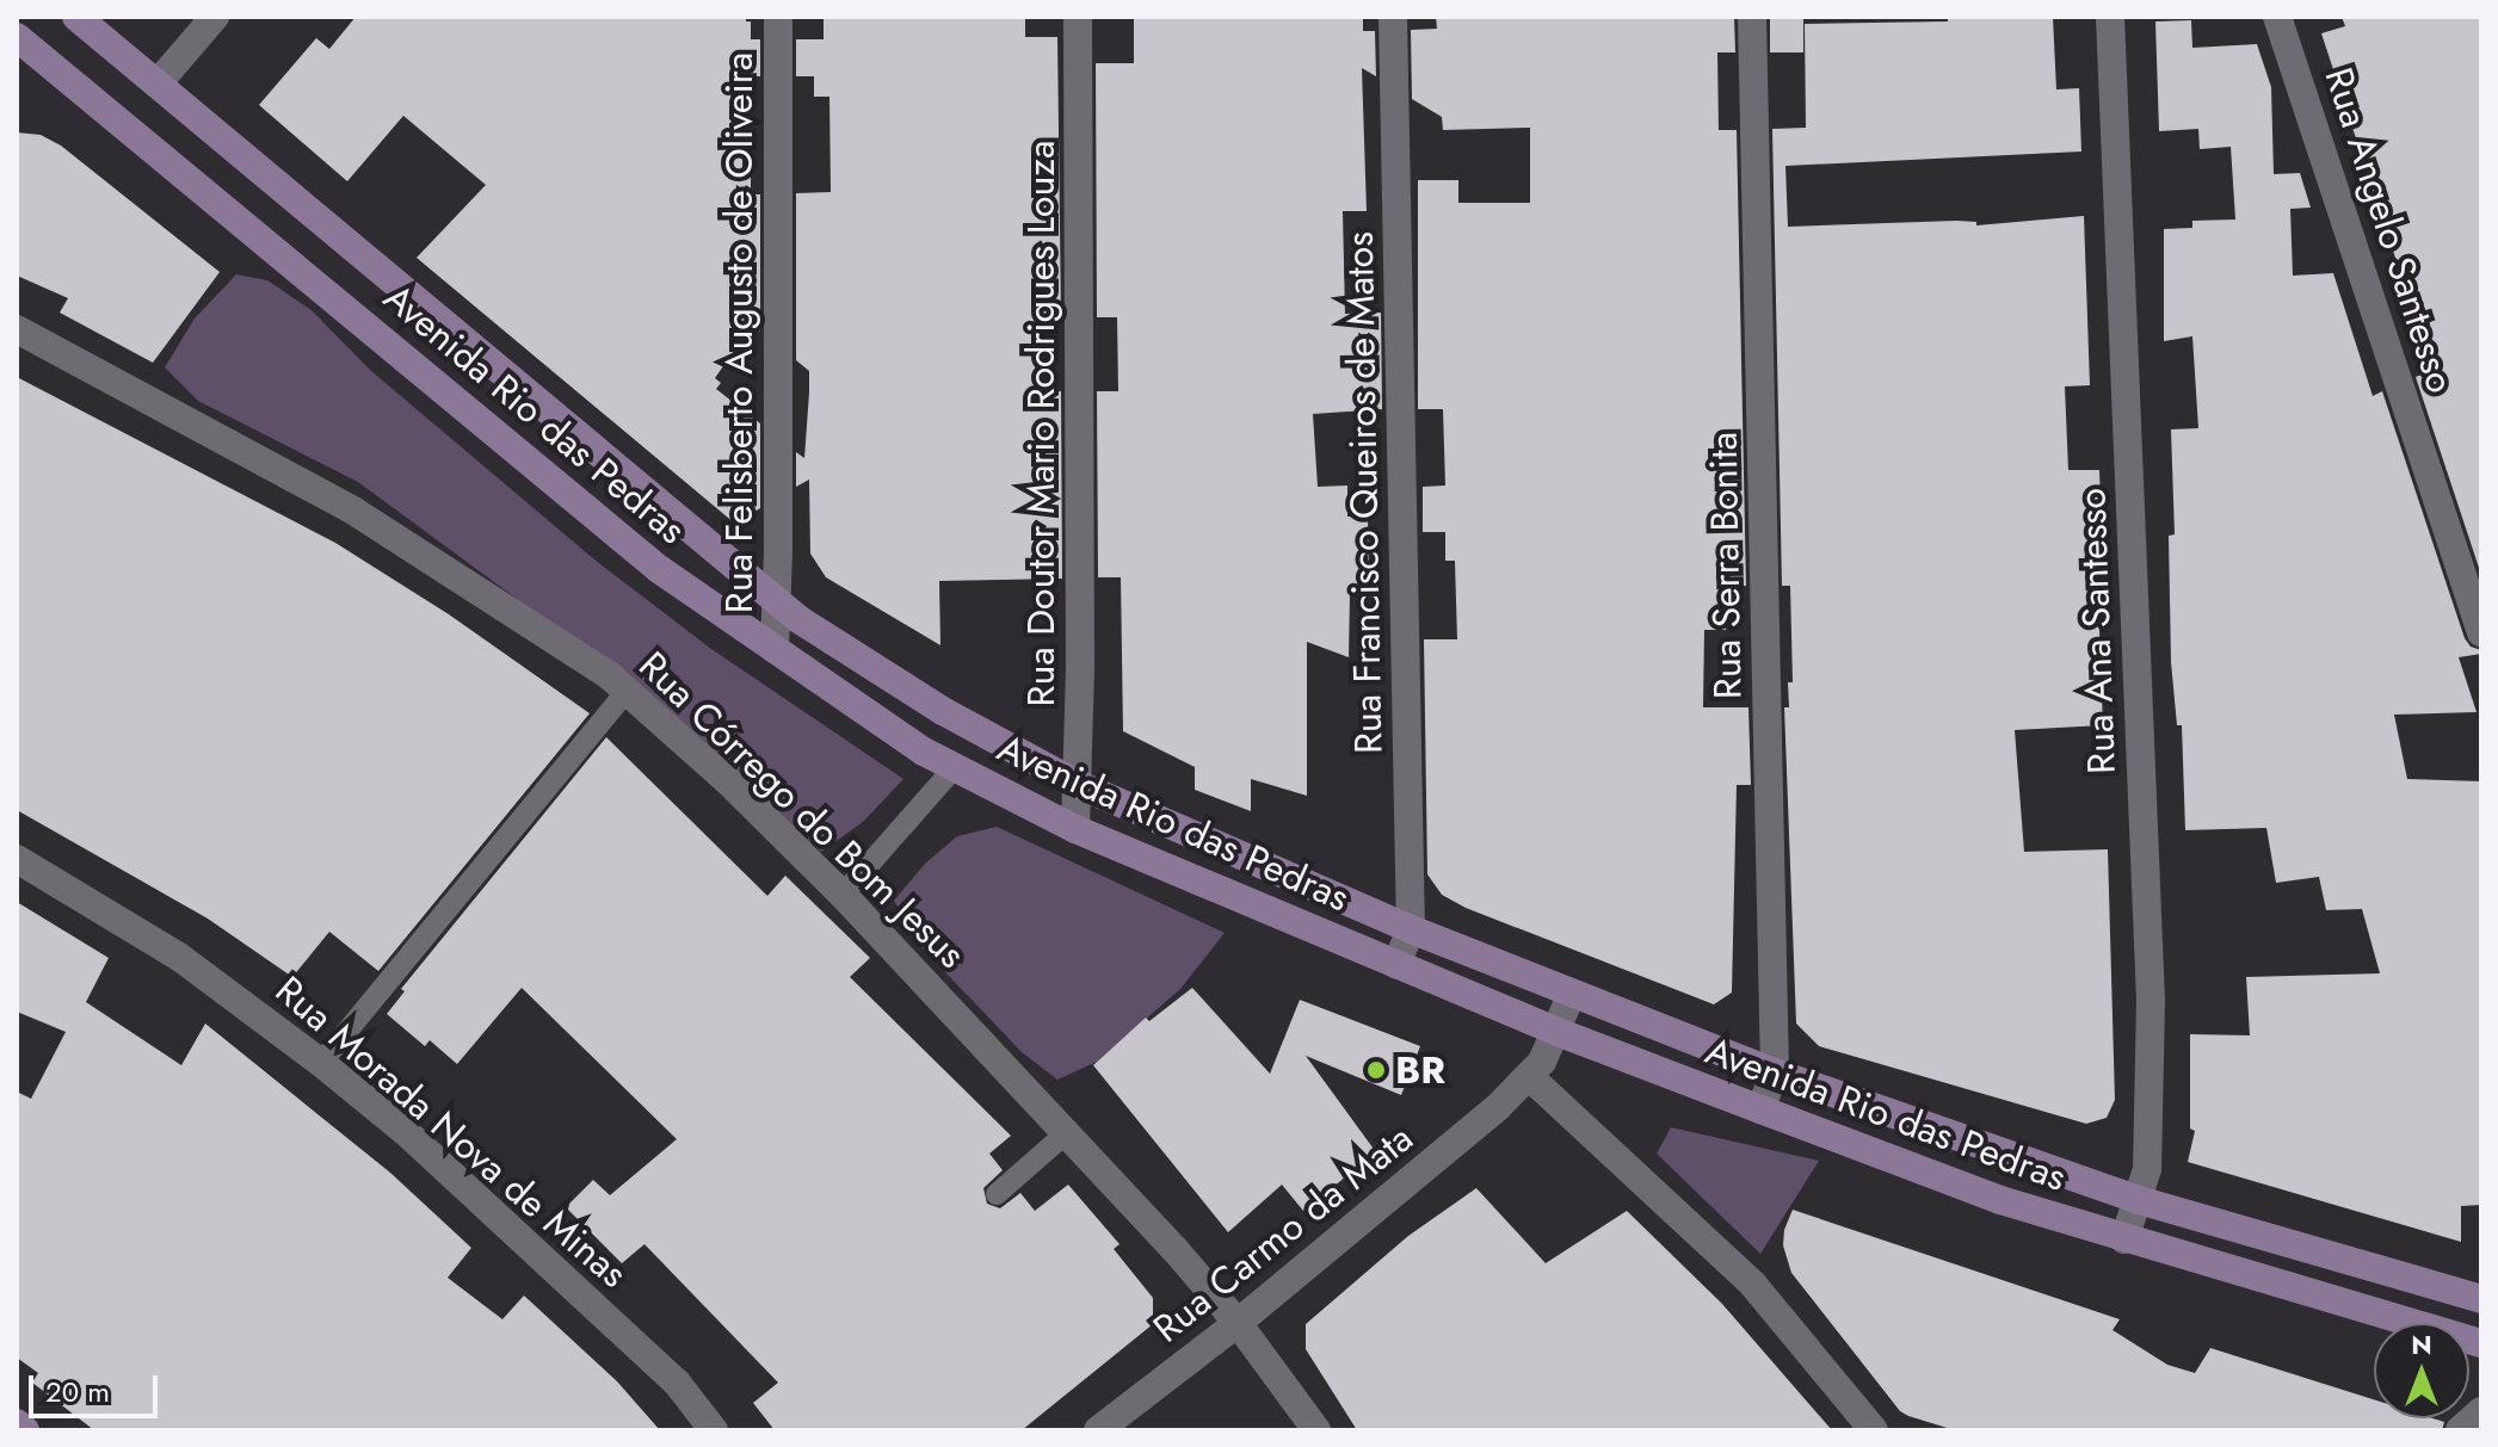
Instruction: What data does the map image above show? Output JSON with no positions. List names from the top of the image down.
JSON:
{
  "streets": {
    "main road": ["Avenida Rio das Pedras"],
    "street": [
      "Rua Angelo Santesso",
      "Rua Felisberto Augusto de Oliveira",
      "Rua Doutor Mario Rodrigues Louza",
      "Rua Francisco Queiros de Matos",
      "Rua Serra Bonita",
      "Rua Ana Santesso",
      "Rua Córrego do Bom Jesus",
      "Rua Morada Nova de Minas",
      "Rua Carmo da Mata"
    ]
  },
  "crossings": [
    ["Rua Felisberto Augusto de Oliveira", "Avenida Rio das Pedras"],
    ["Avenida Rio das Pedras", "Rua Doutor Mario Rodrigues Louza"],
    ["Avenida Rio das Pedras", "Rua Francisco Queiros de Matos"],
    ["Avenida Rio das Pedras", "Rua Serra Bonita"],
    ["Avenida Rio das Pedras", "Rua Ana Santesso"],
    ["Avenida Rio das Pedras", "Rua Carmo da Mata"],
    ["Rua Córrego do Bom Jesus", "Rua Carmo da Mata"]
  ],
  "places": ["BR"],
  "scale_bar": "20 m",
  "north": "top"
}
